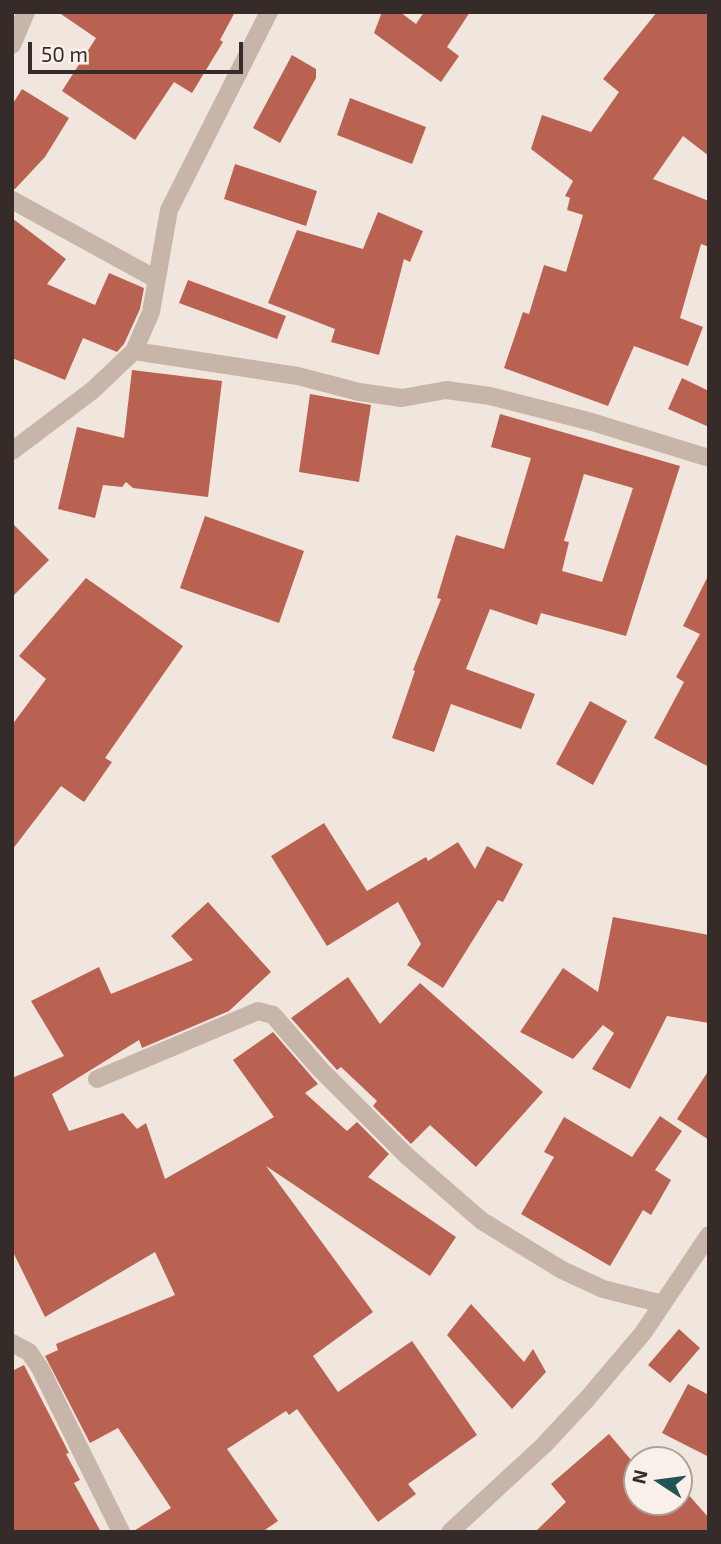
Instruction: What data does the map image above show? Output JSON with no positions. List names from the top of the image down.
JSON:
{
  "scale_bar": "50 m",
  "north": "left"
}
